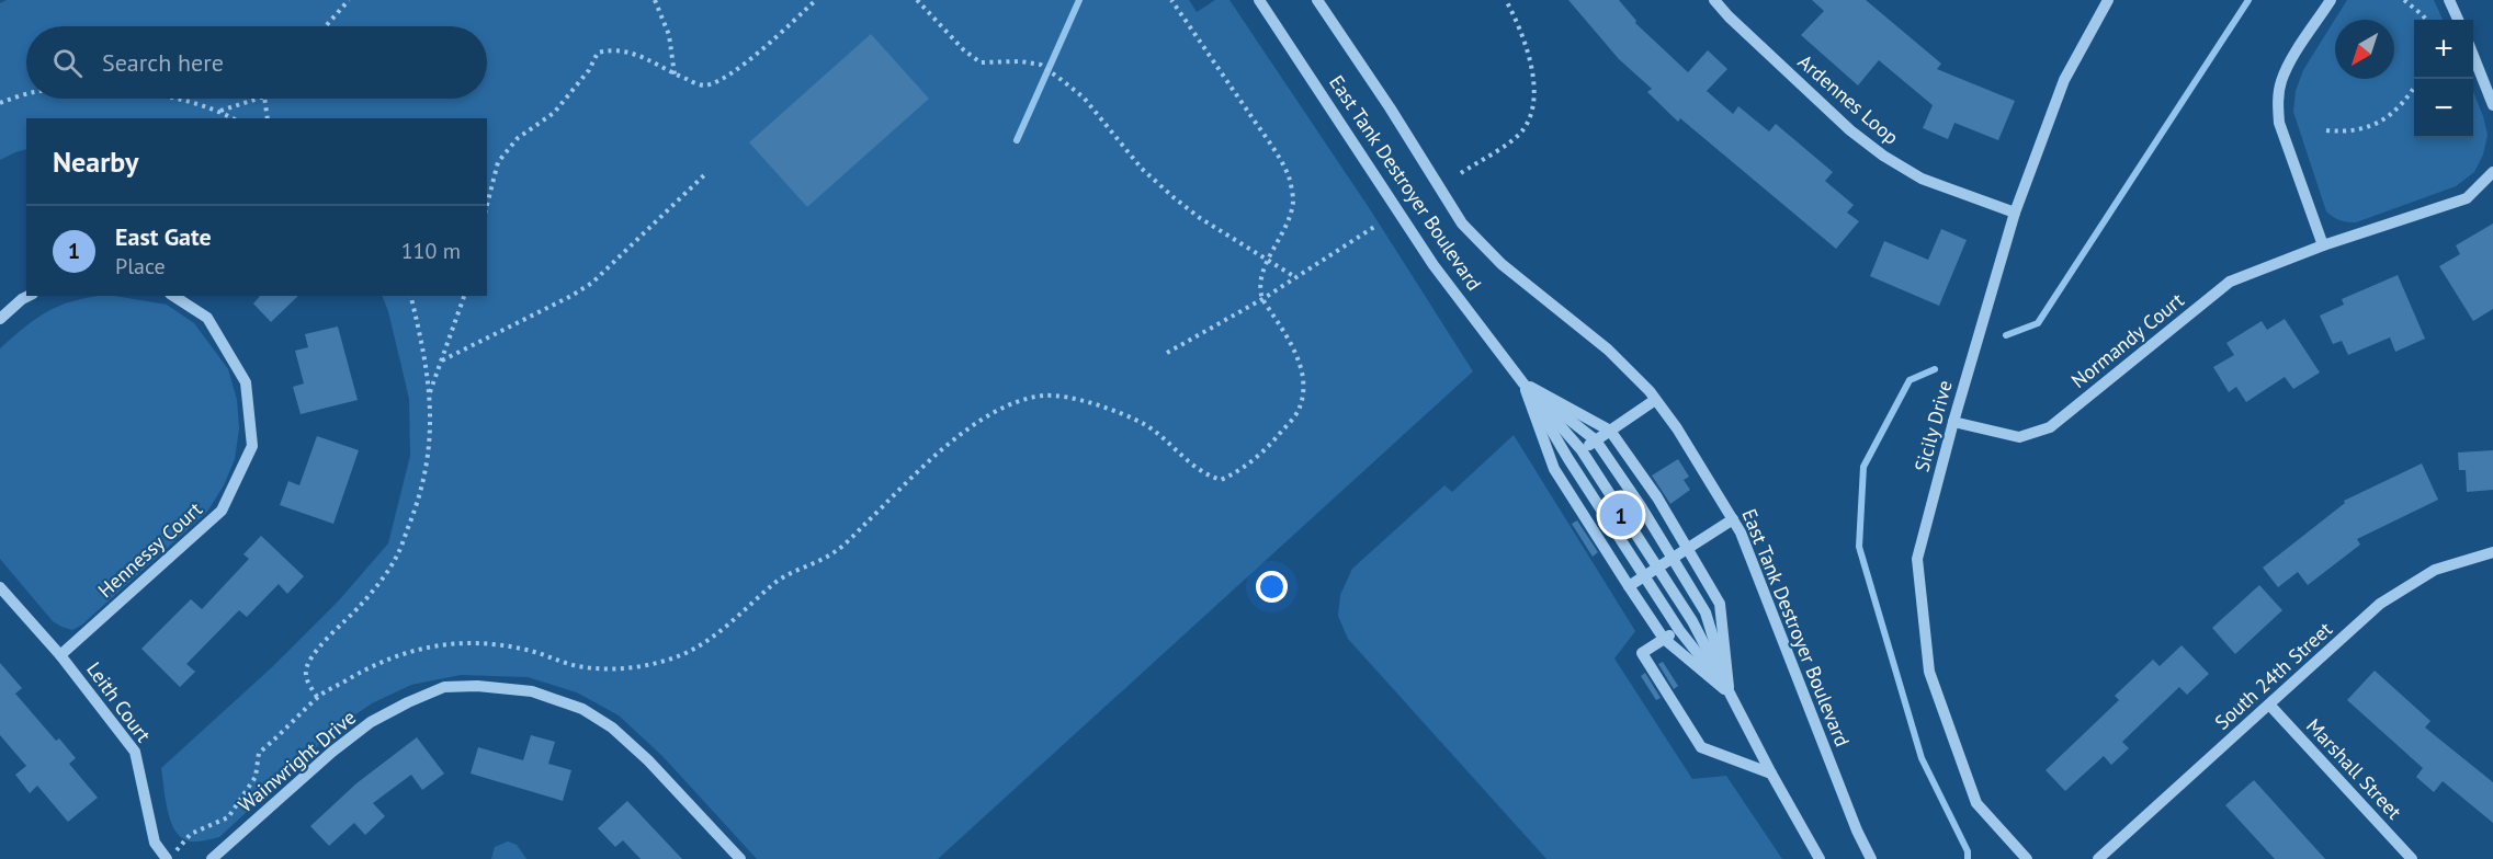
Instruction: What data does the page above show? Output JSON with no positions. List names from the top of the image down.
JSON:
{
  "streets": {
    "street": [
      "Ardennes Loop",
      "East Tank Destroyer Boulevard",
      "Normandy Court",
      "Sicily Drive",
      "Hennessy Court",
      "South 24th Street",
      "Leith Court",
      "Wainwright Drive",
      "Marshall Street"
    ]
  },
  "crossings": [
    ["Ardennes Loop", "Sicily Drive"],
    ["Normandy Court", "Sicily Drive"],
    ["Hennessy Court", "Leith Court"],
    ["South 24th Street", "Marshall Street"]
  ],
  "north": "bottom left",
  "page": {
    "map_buttons": ["+", "−"],
    "search": "Search here",
    "heading": "Nearby",
    "list": [
      {
        "mark": "1",
        "name": "East Gate",
        "note": "Place",
        "value": "110 m"
      }
    ],
    "pins": "1"
  }
}
